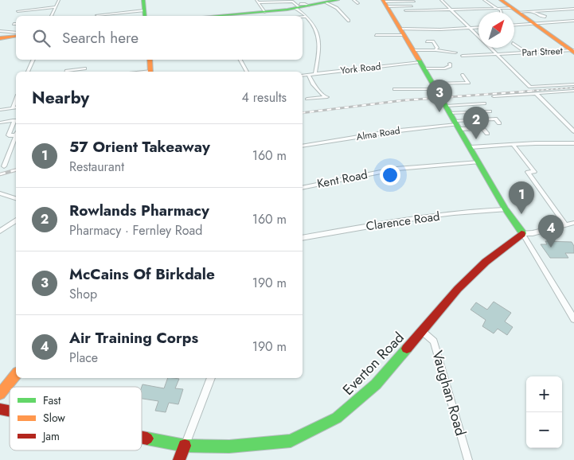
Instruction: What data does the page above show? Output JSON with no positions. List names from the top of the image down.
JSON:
{
  "streets": {
    "main road": ["Everton Road"],
    "street": [
      "Part Street",
      "York Road",
      "Alma Road",
      "Kent Road",
      "Clarence Road",
      "Vaughan Road"
    ]
  },
  "crossings": [
    ["Everton Road", "Vaughan Road"]
  ],
  "legend": ["Fast", "Slow", "Jam"],
  "north": "top right",
  "page": {
    "search": "Search here",
    "heading": ["Nearby", "4 results"],
    "pins": [
      "3",
      "2",
      "1",
      "4"
    ],
    "list": [
      {
        "mark": "1",
        "name": "57 Orient Takeaway",
        "note": "Restaurant",
        "value": "160 m"
      },
      {
        "mark": "2",
        "name": "Rowlands Pharmacy",
        "note": "Pharmacy · Fernley Road",
        "value": "160 m"
      },
      {
        "mark": "3",
        "name": "McCains Of Birkdale",
        "note": "Shop",
        "value": "190 m"
      },
      {
        "mark": "4",
        "name": "Air Training Corps",
        "note": "Place",
        "value": "190 m"
      }
    ],
    "map_buttons": ["+", "−"]
  }
}
